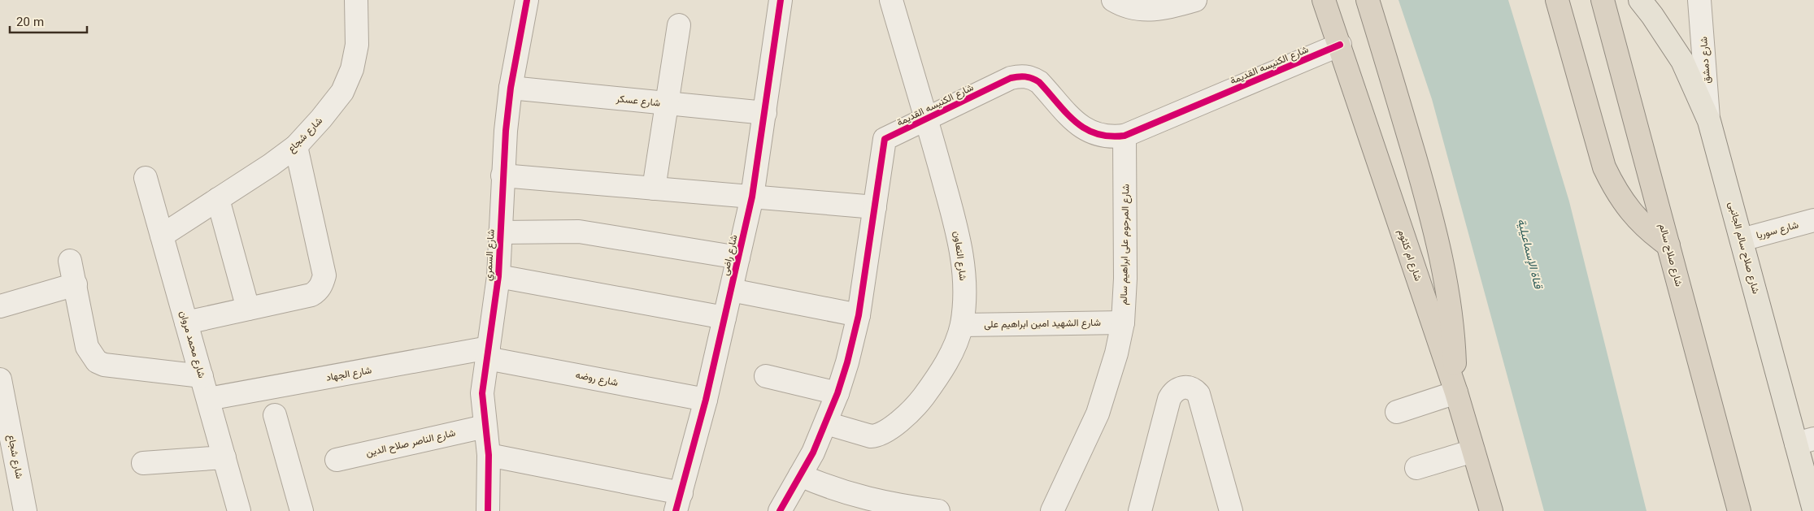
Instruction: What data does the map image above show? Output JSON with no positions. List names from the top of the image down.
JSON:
{
  "streets": {
    "highway": ["شارع ام كلثوم", "شارع صلاح سالم"],
    "main road": ["شارع صلاح سالم الجانبى"],
    "street": [
      "شارع دمشق",
      "شارع الكنيسه القديمة",
      "شارع عسكر",
      "شارع شجاع",
      "شارع سوريا",
      "شارع المرحوم على ابراهيم سالم",
      "شارع السمري",
      "شارع راضى",
      "شارع التعاون",
      "شارع الشهيد امين ابراهيم على",
      "شارع محمد مروان",
      "شارع الجهاد",
      "شارع روضه",
      "شارع الناصر صلاح الدين"
    ]
  },
  "crossings": [
    ["شارع دمشق", "شارع صلاح سالم الجانبى"],
    ["شارع الكنيسه القديمة", "شارع المرحوم على ابراهيم سالم"],
    ["شارع الكنيسه القديمة", "شارع ام كلثوم"],
    ["شارع الكنيسه القديمة", "شارع التعاون"],
    ["شارع عسكر", "شارع السمري"],
    ["شارع عسكر", "شارع راضى"],
    ["شارع شجاع", "شارع محمد مروان"],
    ["شارع سوريا", "شارع صلاح سالم الجانبى"],
    ["شارع المرحوم على ابراهيم سالم", "شارع الشهيد امين ابراهيم على"],
    ["شارع السمري", "شارع الجهاد"],
    ["شارع السمري", "شارع روضه"],
    ["شارع السمري", "شارع الناصر صلاح الدين"],
    ["شارع راضى", "شارع روضه"],
    ["شارع التعاون", "شارع الشهيد امين ابراهيم على"],
    ["شارع محمد مروان", "شارع الجهاد"],
    ["شارع الجهاد", "شارع روضه"]
  ],
  "water": ["قناة الإسماعيلية"],
  "scale_bar": "20 m"
}
